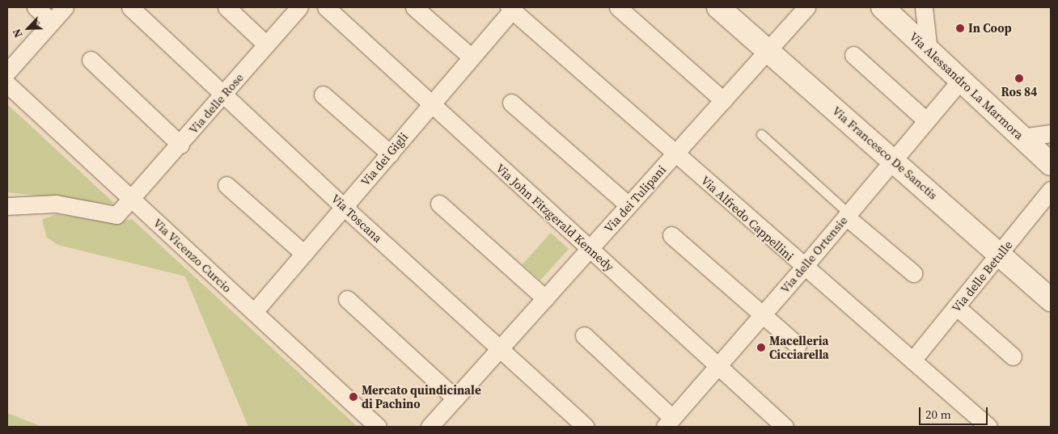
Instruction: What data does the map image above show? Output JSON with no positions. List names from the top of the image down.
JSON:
{
  "streets": {
    "street": [
      "Via Alessandro La Marmora",
      "Via delle Rose",
      "Via Francesco De Sanctis",
      "Via dei Gigli",
      "Via dei Tulipani",
      "Via John Fitzgerald Kennedy",
      "Via Toscana",
      "Via Alfredo Cappellini",
      "Via delle Ortensie",
      "Via Vicenzo Curcio",
      "Via delle Betulle"
    ]
  },
  "crossings": [
    ["Via Alessandro La Marmora", "Via delle Ortensie"],
    ["Via delle Rose", "Via Toscana"],
    ["Via delle Rose", "Via Vicenzo Curcio"],
    ["Via Francesco De Sanctis", "Via dei Tulipani"],
    ["Via Francesco De Sanctis", "Via delle Ortensie"],
    ["Via Francesco De Sanctis", "Via delle Betulle"],
    ["Via dei Gigli", "Via John Fitzgerald Kennedy"],
    ["Via dei Gigli", "Via Toscana"],
    ["Via dei Gigli", "Via Alfredo Cappellini"],
    ["Via dei Gigli", "Via Vicenzo Curcio"],
    ["Via dei Tulipani", "Via John Fitzgerald Kennedy"],
    ["Via dei Tulipani", "Via Toscana"],
    ["Via dei Tulipani", "Via Alfredo Cappellini"],
    ["Via John Fitzgerald Kennedy", "Via delle Ortensie"],
    ["Via Alfredo Cappellini", "Via delle Ortensie"],
    ["Via Alfredo Cappellini", "Via delle Betulle"]
  ],
  "places": [
    "In Coop",
    "Ros 84",
    "Macelleria Cicciarella",
    "Mercato quindicinale di Pachino"
  ],
  "scale_bar": "20 m",
  "north": "bottom left"
}
